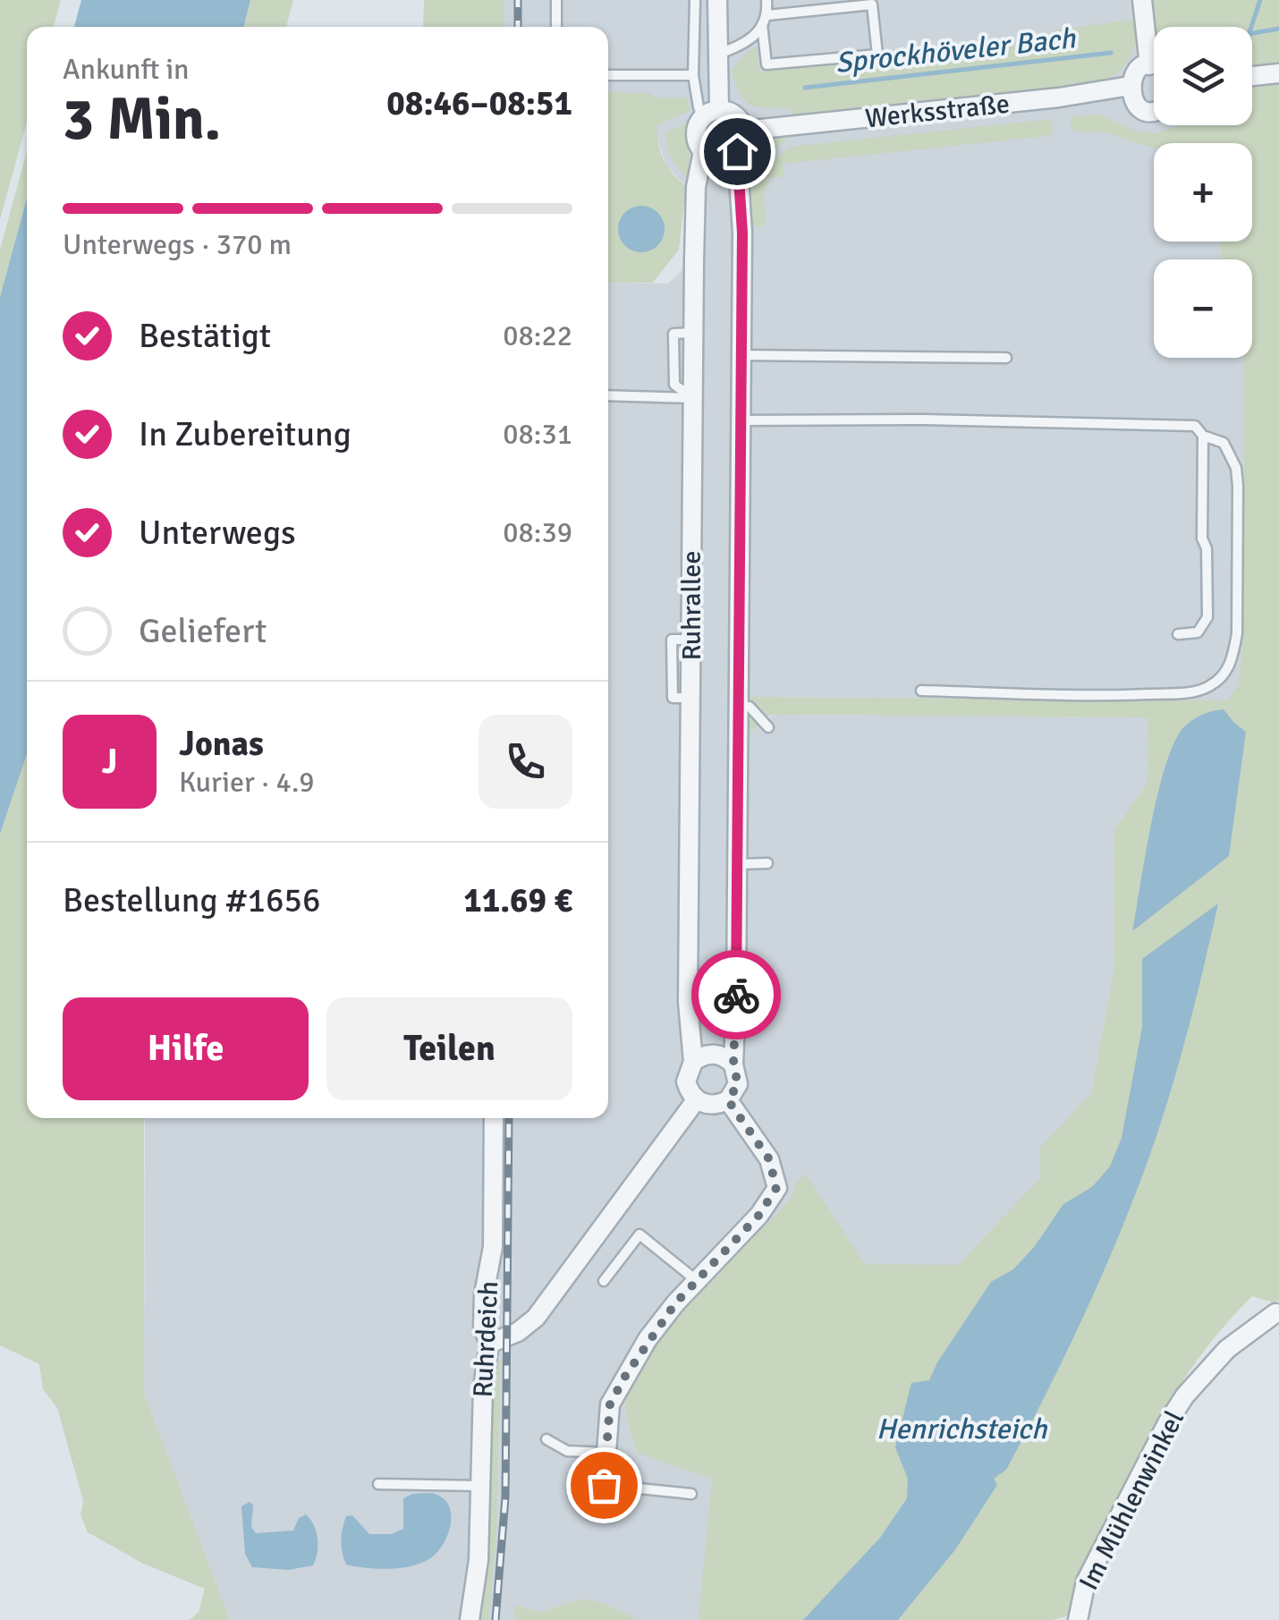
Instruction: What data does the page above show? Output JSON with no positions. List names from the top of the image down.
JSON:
{
  "streets": {
    "street": [
      "Werksstraße",
      "Ruhrallee",
      "Ruhrdeich",
      "Im Mühlenwinkel"
    ]
  },
  "crossings": [
    ["Werksstraße", "Ruhrallee"]
  ],
  "water": ["Sprockhöveler Bach", "Henrichsteich"],
  "page": {
    "map_buttons": ["+", "−"],
    "heading": ["3 Min.", "Ankunft in", "08:46–08:51"],
    "panel": [
      "Jonas",
      "Kurier · 4.9",
      "Bestellung #1656",
      "11.69 €"
    ],
    "bar": "Unterwegs · 370 m",
    "list": [
      ["Bestätigt", "08:22"],
      ["In Zubereitung", "08:31"],
      ["Unterwegs", "08:39"],
      "Geliefert"
    ],
    "round": "J",
    "buttons": ["Hilfe", "Teilen"]
  }
}
